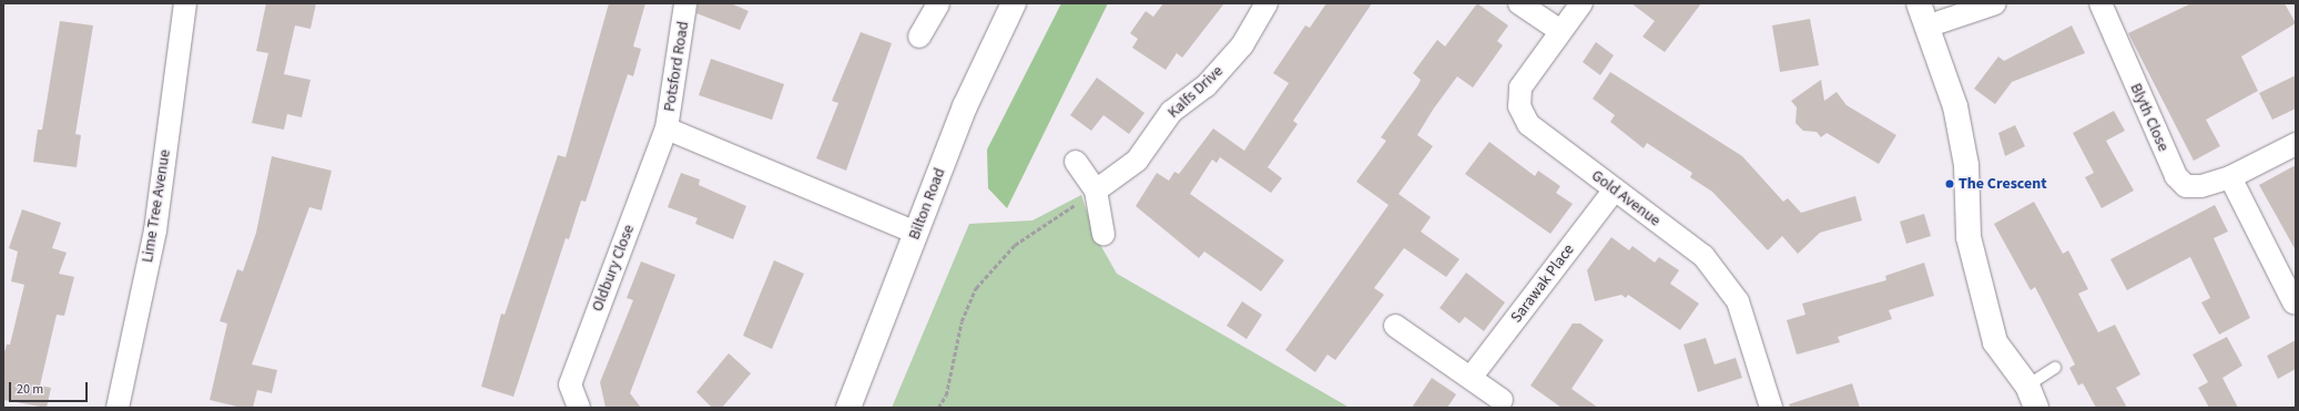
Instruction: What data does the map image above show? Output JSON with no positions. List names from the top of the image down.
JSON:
{
  "streets": {
    "main road": ["Bilton Road"],
    "street": [
      "Potsford Road",
      "Kalfs Drive",
      "Blyth Close",
      "Gold Avenue",
      "Lime Tree Avenue",
      "Oldbury Close",
      "Sarawak Place"
    ]
  },
  "crossings": [
    ["Potsford Road", "Oldbury Close"],
    ["Gold Avenue", "Sarawak Place"]
  ],
  "places": ["The Crescent"],
  "scale_bar": "20 m"
}
